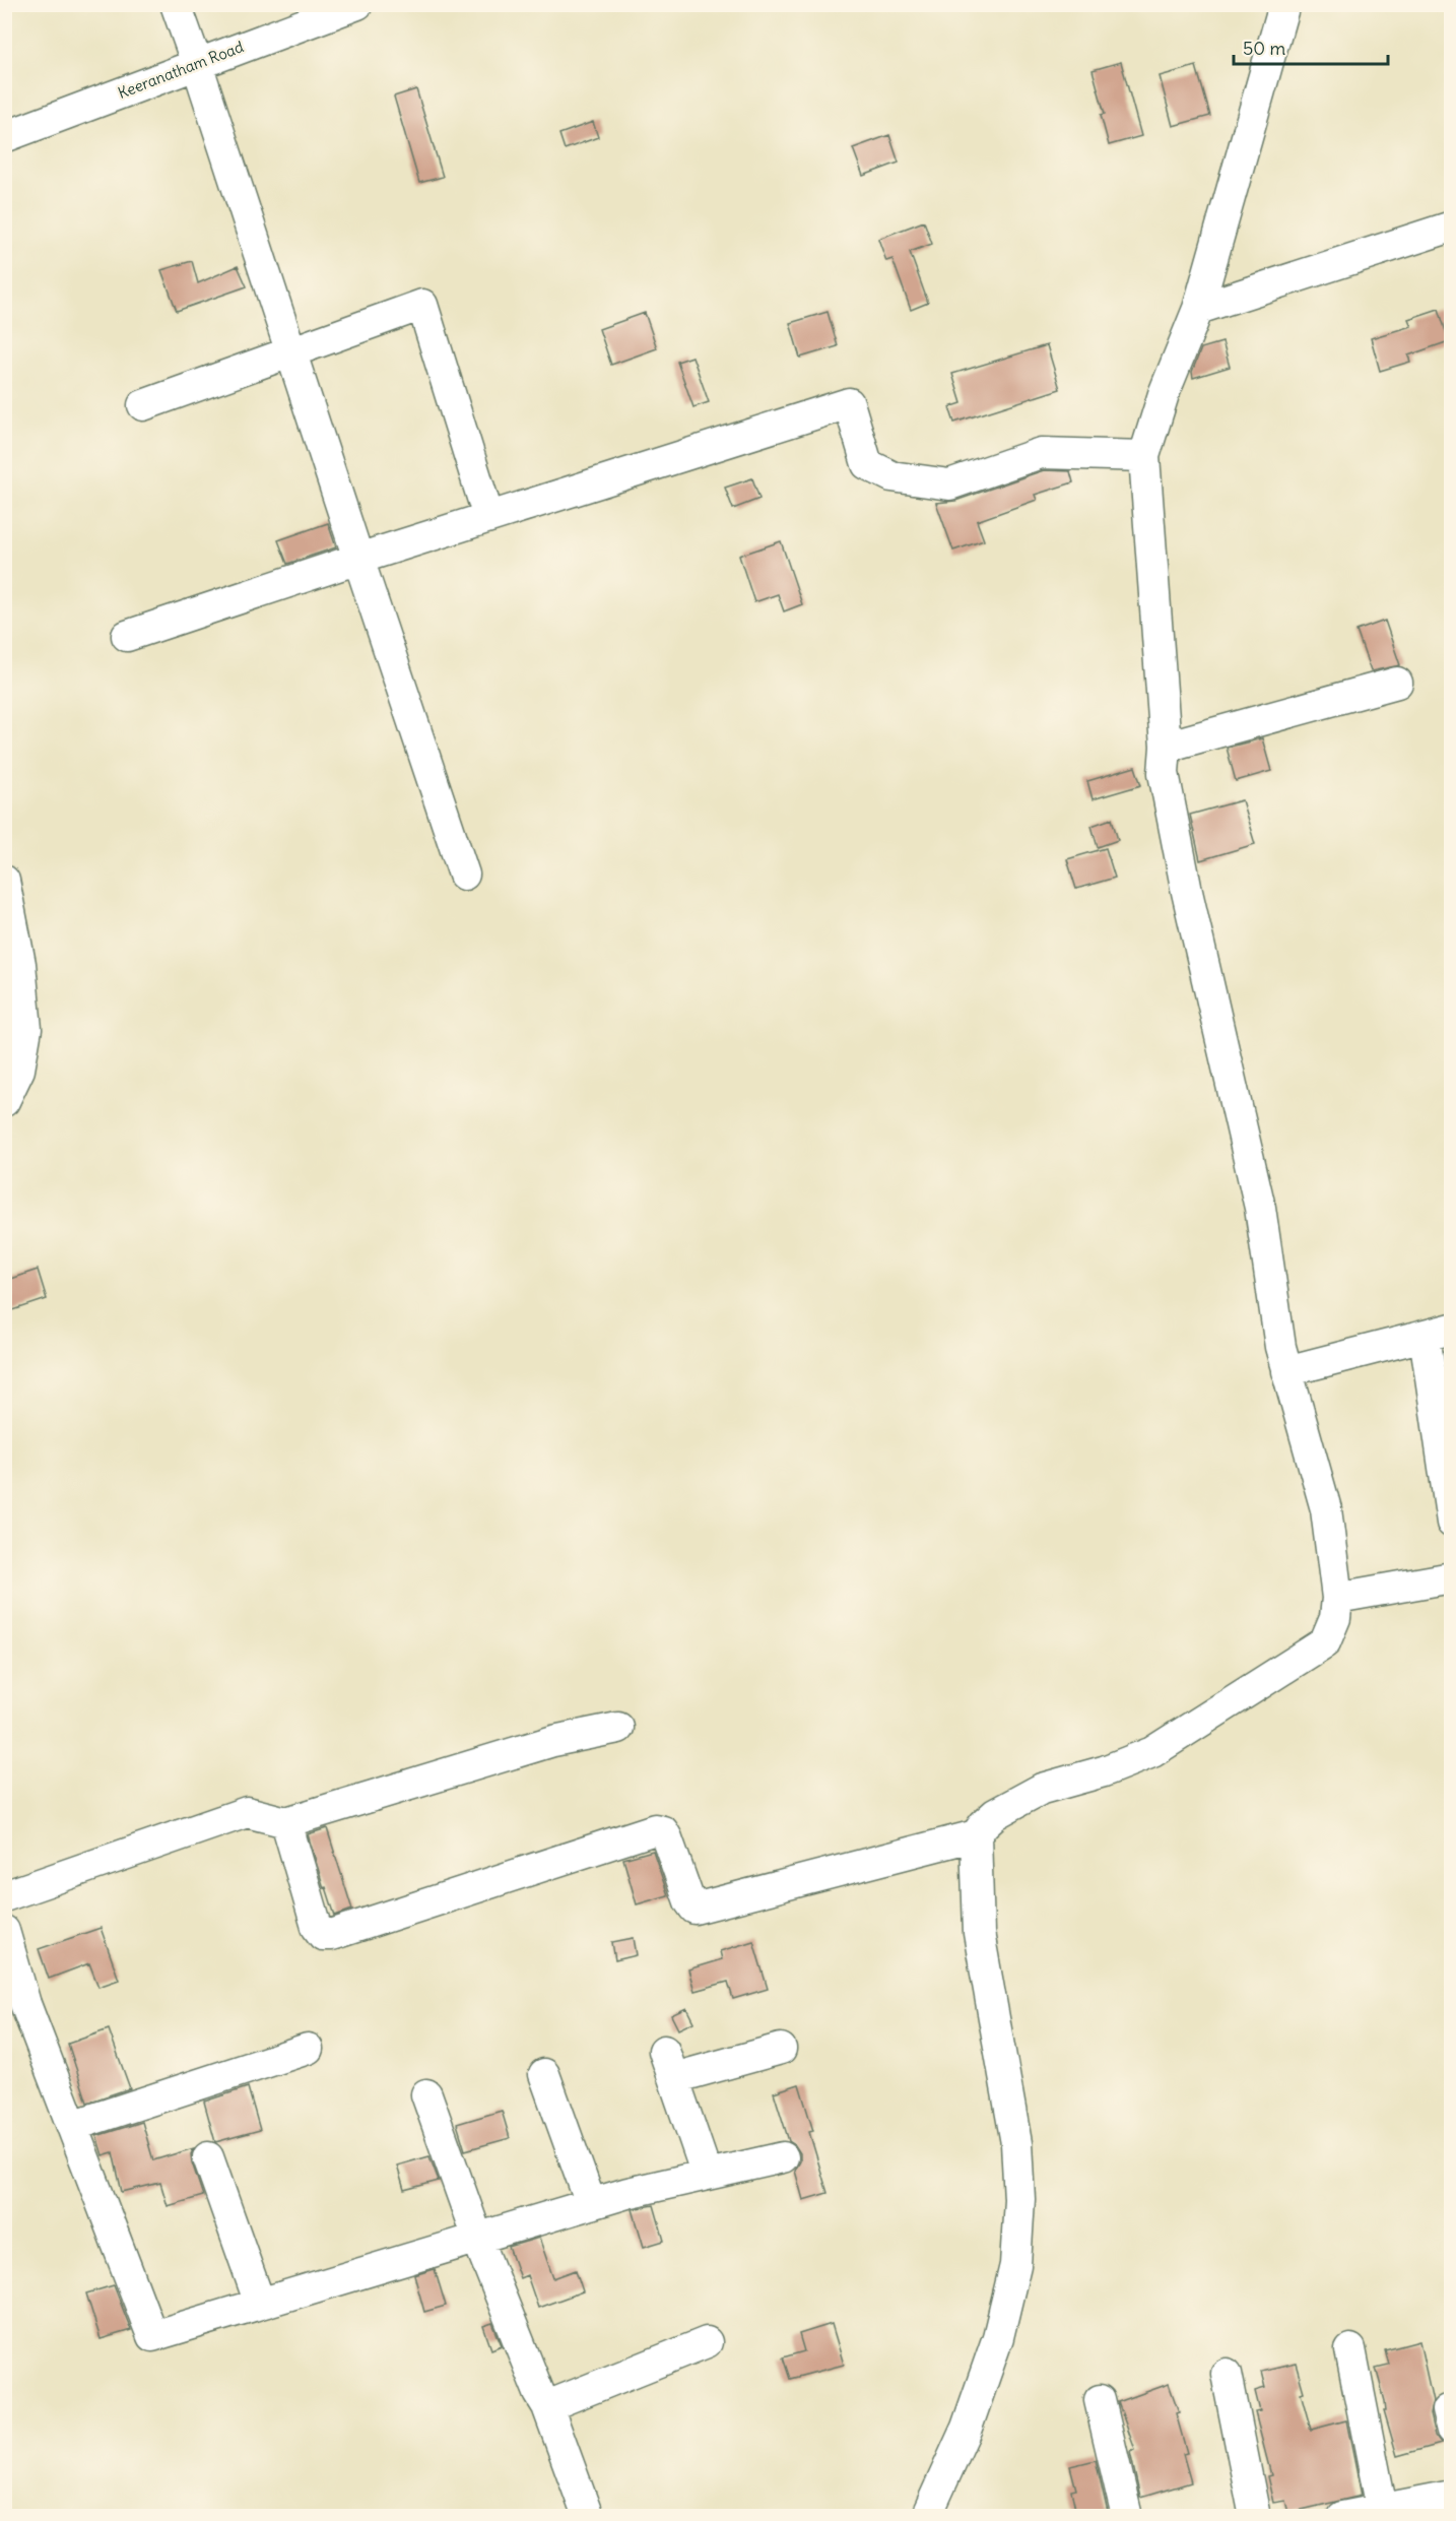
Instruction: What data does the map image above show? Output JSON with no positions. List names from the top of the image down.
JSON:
{
  "streets": {
    "street": ["Keeranatham Road"]
  },
  "scale_bar": "50 m"
}
